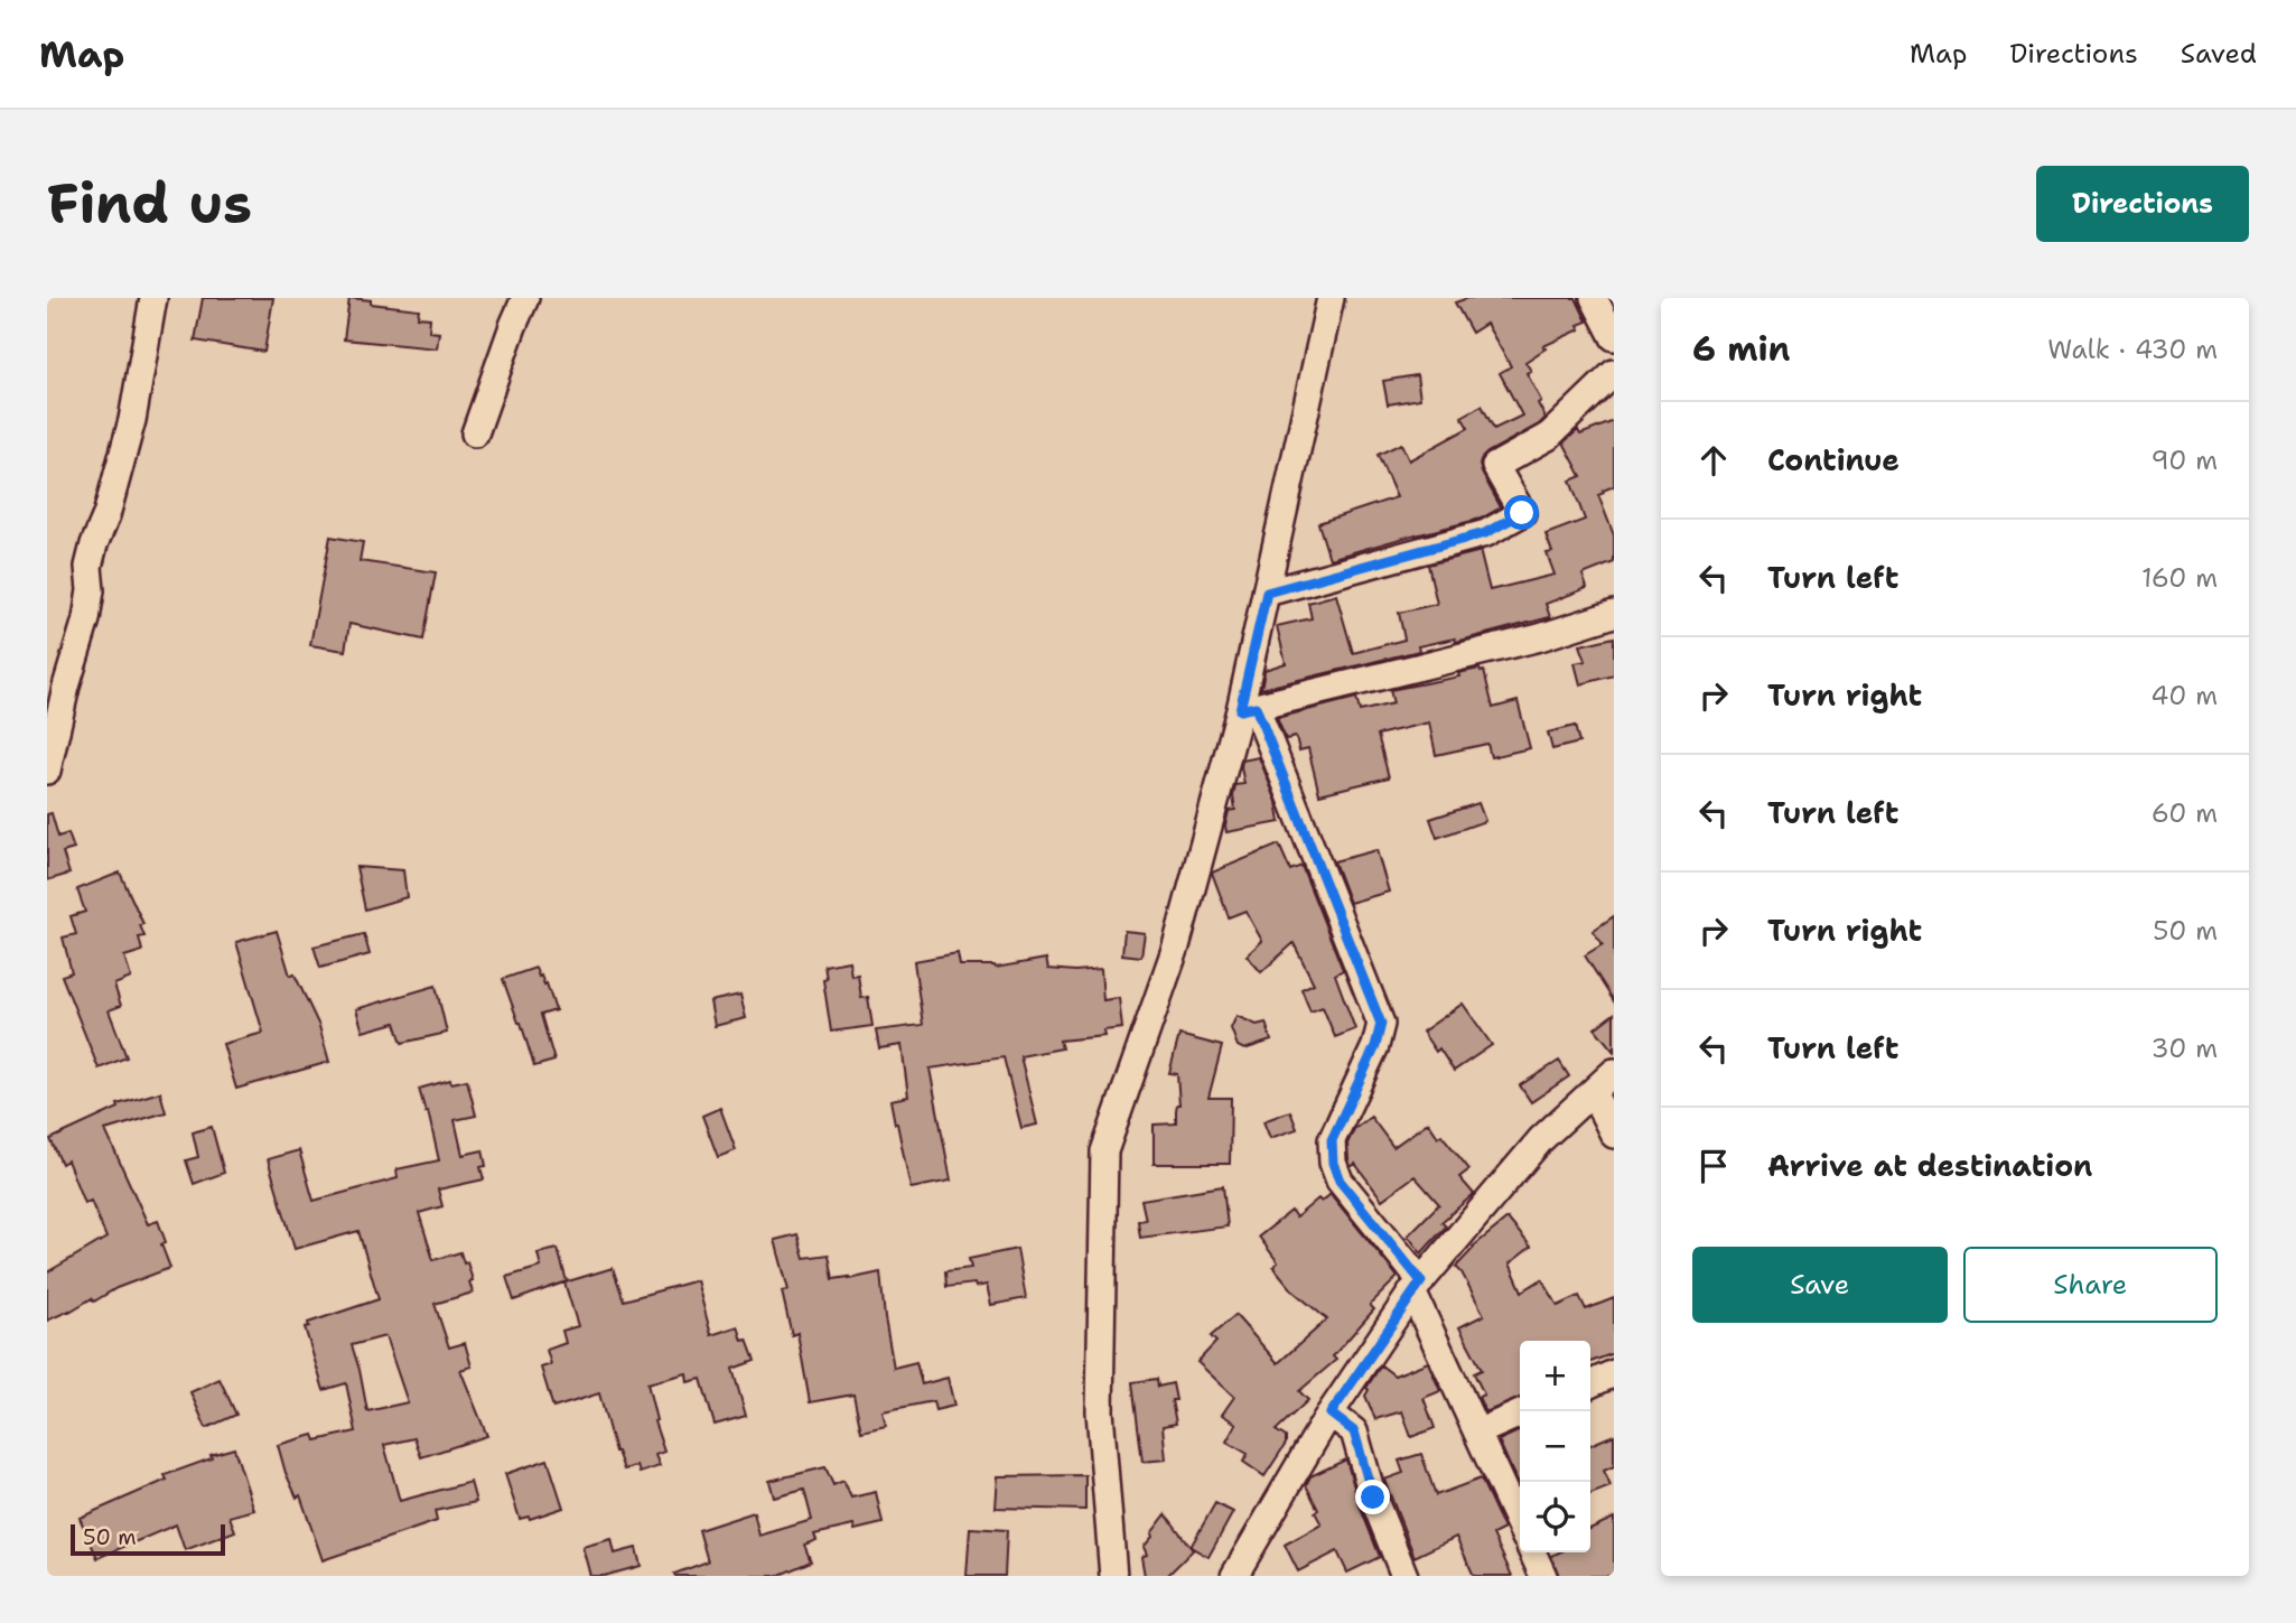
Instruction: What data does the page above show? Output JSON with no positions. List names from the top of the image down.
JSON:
{
  "scale_bar": "50 m",
  "page": {
    "header": "Map",
    "nav": ["Map", "Directions", "Saved"],
    "buttons": [
      "Directions",
      ["Save", "Share"]
    ],
    "title": "Find us",
    "heading": ["6 min", "Walk · 430 m"],
    "list": [
      ["Continue", "90 m"],
      ["Turn left", "160 m"],
      ["Turn right", "40 m"],
      ["Turn left", "60 m"],
      ["Turn right", "50 m"],
      ["Turn left", "30 m"],
      "Arrive at destination"
    ],
    "map_buttons": ["+", "−"],
    "scale": "50 m"
  }
}
